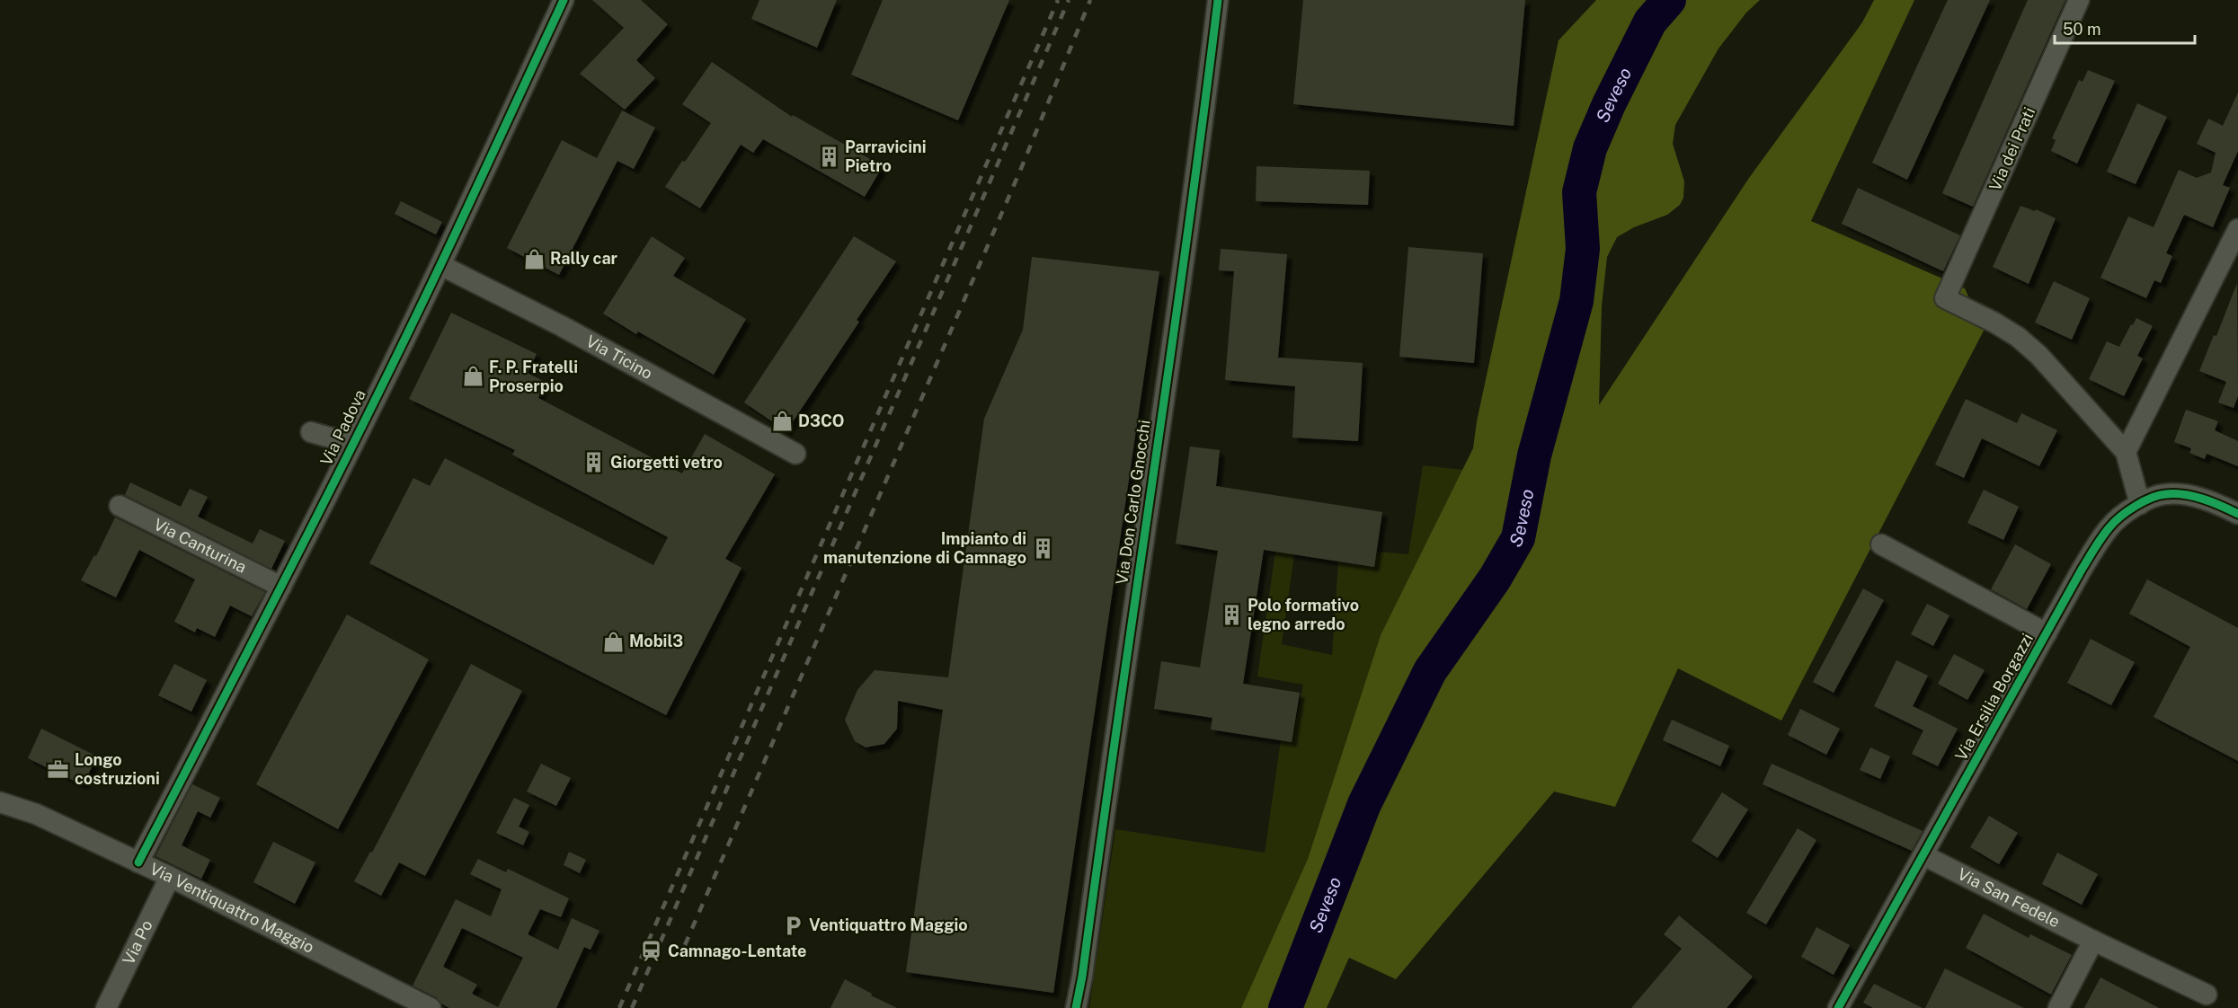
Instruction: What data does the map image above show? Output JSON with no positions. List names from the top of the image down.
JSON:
{
  "streets": {
    "street": [
      "Via dei Prati",
      "Via Ticino",
      "Via Padova",
      "Via Don Carlo Gnocchi",
      "Via Canturina",
      "Via Ersilia Borgazzi",
      "Via San Fedele",
      "Via Ventiquattro Maggio",
      "Via Po"
    ]
  },
  "crossings": [
    ["Via Ticino", "Via Padova"],
    ["Via Padova", "Via Canturina"],
    ["Via Padova", "Via Ventiquattro Maggio"],
    ["Via Ersilia Borgazzi", "Via San Fedele"],
    ["Via Ventiquattro Maggio", "Via Po"]
  ],
  "water": ["Seveso"],
  "places": {
    "building": [
      "Parravicini Pietro",
      "Giorgetti vetro",
      "Impianto di manutenzione di Camnago",
      "Polo formativo legno arredo"
    ],
    "shop": [
      "Rally car",
      "F. P. Fratelli Proserpio",
      "D3CO",
      "Mobil3"
    ],
    "office": ["Longo costruzioni"],
    "parking": ["Ventiquattro Maggio"],
    "station": ["Camnago-Lentate"]
  },
  "scale_bar": "50 m"
}
